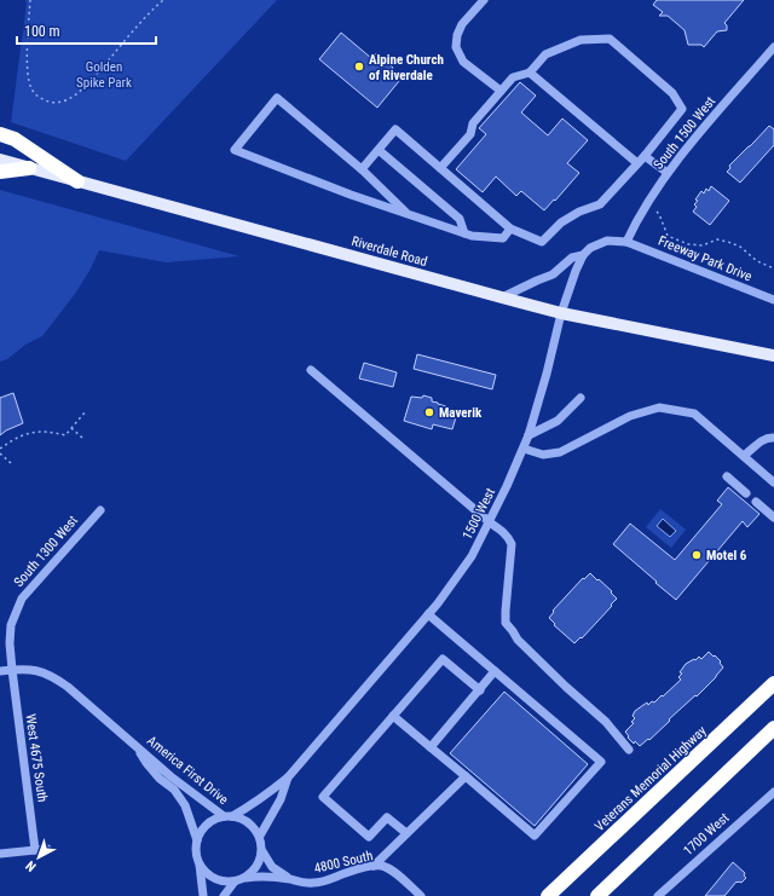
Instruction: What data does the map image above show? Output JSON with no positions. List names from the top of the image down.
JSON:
{
  "streets": {
    "highway": ["Veterans Memorial Highway"],
    "main road": ["Riverdale Road"],
    "street": [
      "South 1500 West",
      "Freeway Park Drive",
      "1500 West",
      "South 1300 West",
      "West 4675 South",
      "America First Drive",
      "1700 West",
      "4800 South"
    ]
  },
  "crossings": [
    ["South 1500 West", "Freeway Park Drive"],
    ["Riverdale Road", "1500 West"],
    ["1500 West", "America First Drive"],
    ["1500 West", "4800 South"],
    ["South 1300 West", "West 4675 South"],
    ["South 1300 West", "America First Drive"],
    ["West 4675 South", "America First Drive"],
    ["America First Drive", "4800 South"]
  ],
  "parks": ["Golden Spike Park"],
  "places": ["Alpine Church of Riverdale", "Maverik", "Motel 6"],
  "scale_bar": "100 m",
  "north": "bottom left"
}
